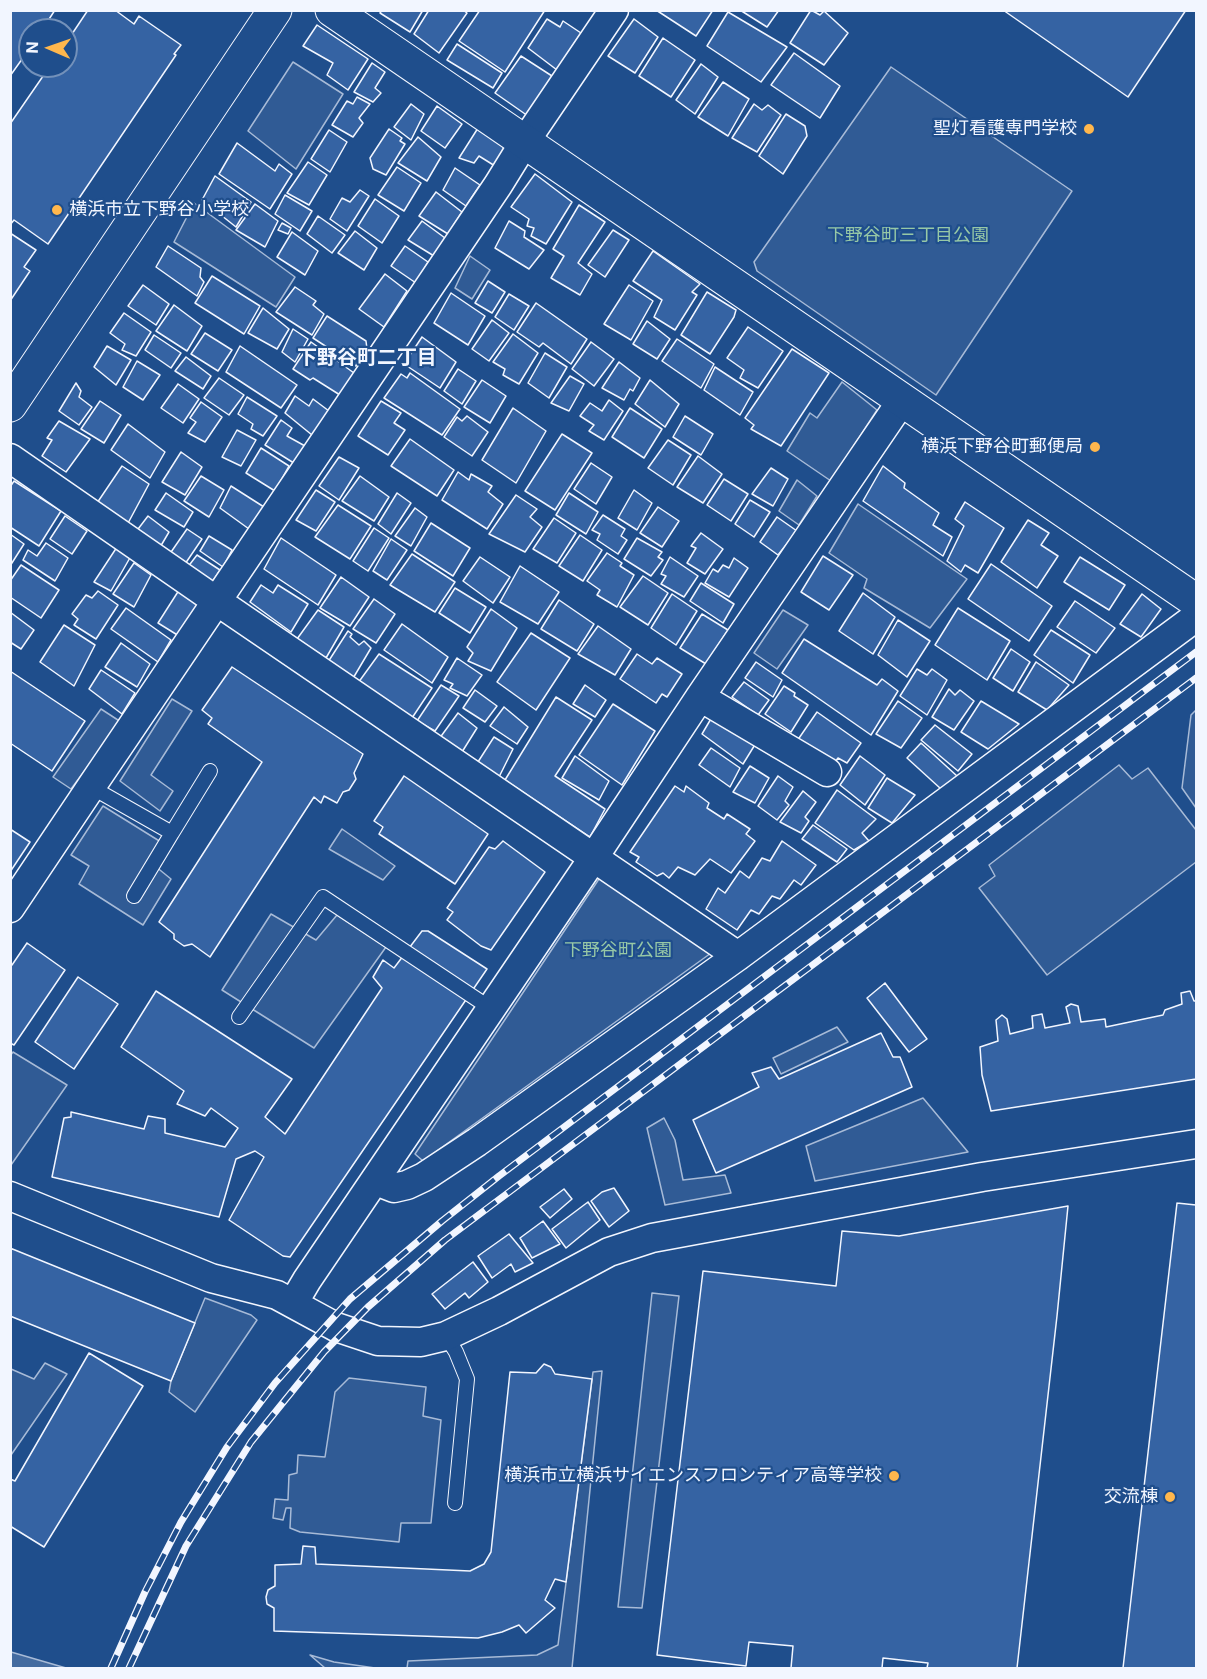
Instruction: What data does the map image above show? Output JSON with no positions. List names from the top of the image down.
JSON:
{
  "districts": ["下野谷町二丁目"],
  "parks": ["下野谷町三丁目公園", "下野谷町公園"],
  "places": [
    "聖灯看護専門学校",
    "横浜市立下野谷小学校",
    "横浜下野谷町郵便局",
    "横浜市立横浜サイエンスフロンティア高等学校",
    "交流棟"
  ],
  "north": "left"
}
